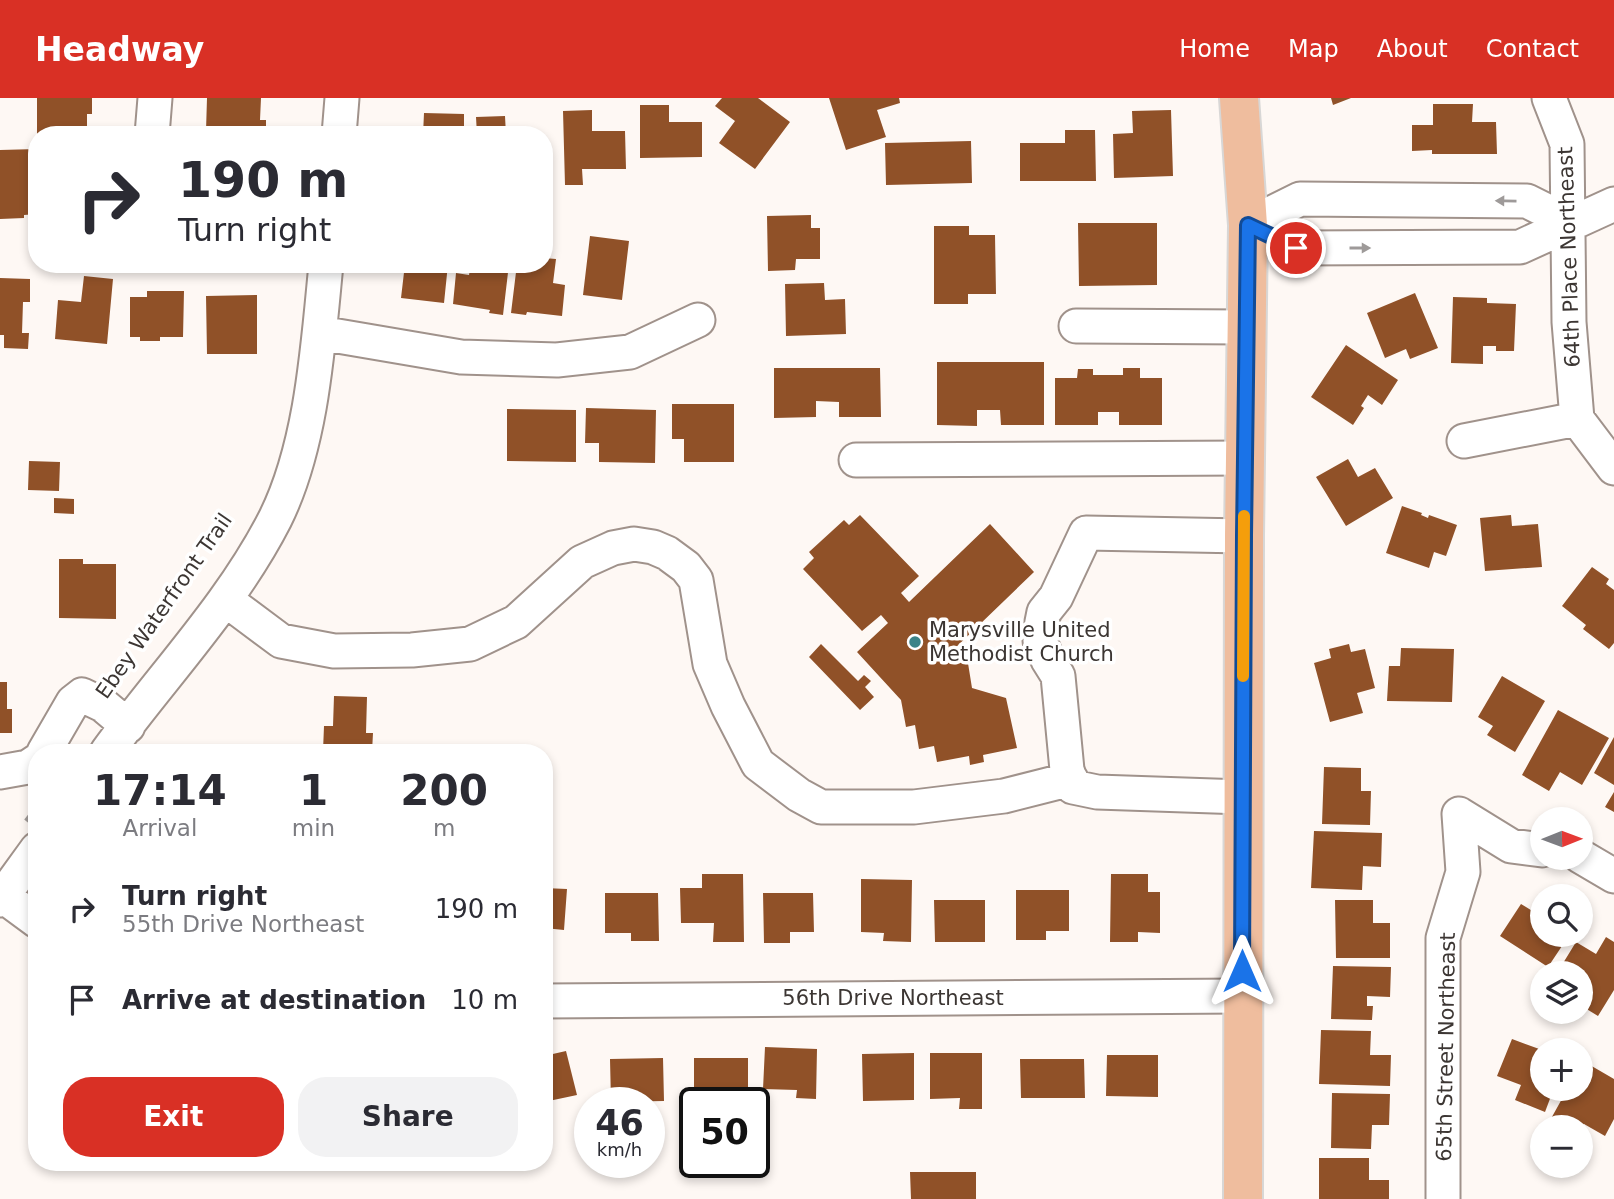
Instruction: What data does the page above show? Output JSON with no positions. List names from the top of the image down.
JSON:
{
  "streets": {
    "street": ["64th Place Northeast", "56th Drive Northeast", "65th Street Northeast"]
  },
  "places": ["Marysville United Methodist Church"],
  "north": "right",
  "page": {
    "header": "Headway",
    "nav": [
      "Home",
      "Map",
      "About",
      "Contact"
    ],
    "turn": ["190 m", "Turn right"],
    "eta": [
      "17:14",
      "Arrival",
      "1",
      "min",
      "200",
      "m"
    ],
    "map_buttons": ["+", "−"],
    "list": [
      {
        "name": "Turn right",
        "note": "55th Drive Northeast",
        "value": "190 m"
      },
      {
        "name": "Arrive at destination",
        "value": "10 m"
      }
    ],
    "buttons": ["Exit", "Share"],
    "speed": "46 km/h",
    "limit": "50"
  }
}
